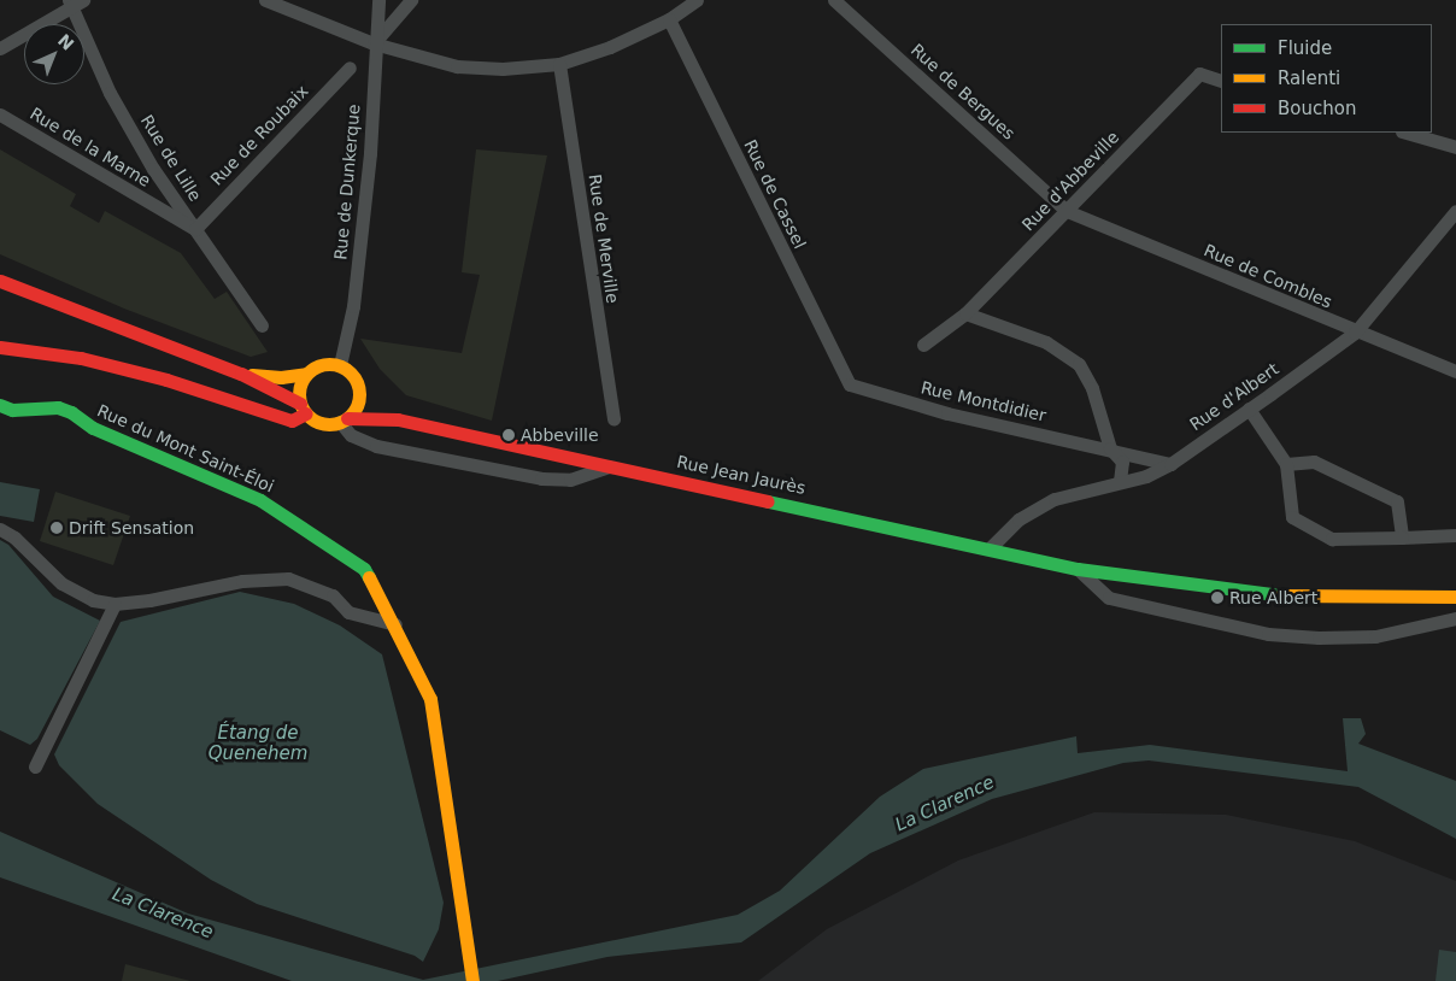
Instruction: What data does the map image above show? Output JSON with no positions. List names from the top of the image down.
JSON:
{
  "streets": {
    "main road": ["Rue du Mont Saint-Éloi", "Rue Jean Jaurès"],
    "street": [
      "Rue de Bergues",
      "Rue de Roubaix",
      "Rue de la Marne",
      "Rue de Lille",
      "Rue d'Abbeville",
      "Rue de Dunkerque",
      "Rue de Cassel",
      "Rue de Merville",
      "Rue de Combles",
      "Rue d'Albert",
      "Rue Montdidier"
    ]
  },
  "crossings": [
    ["Rue de Bergues", "Rue d'Abbeville"],
    ["Rue de Bergues", "Rue de Combles"],
    ["Rue de Roubaix", "Rue de la Marne"],
    ["Rue de Roubaix", "Rue de Lille"],
    ["Rue de la Marne", "Rue de Lille"],
    ["Rue d'Abbeville", "Rue de Combles"],
    ["Rue de Dunkerque", "Rue Jean Jaurès"],
    ["Rue de Cassel", "Rue Montdidier"],
    ["Rue de Combles", "Rue d'Albert"],
    ["Rue d'Albert", "Rue Montdidier"],
    ["Rue d'Albert", "Rue Jean Jaurès"]
  ],
  "water": ["Étang de Quenehem", "La Clarence"],
  "places": ["Abbeville", "Drift Sensation", "Rue Albert"],
  "legend": ["Fluide", "Ralenti", "Bouchon"],
  "north": "top right"
}
